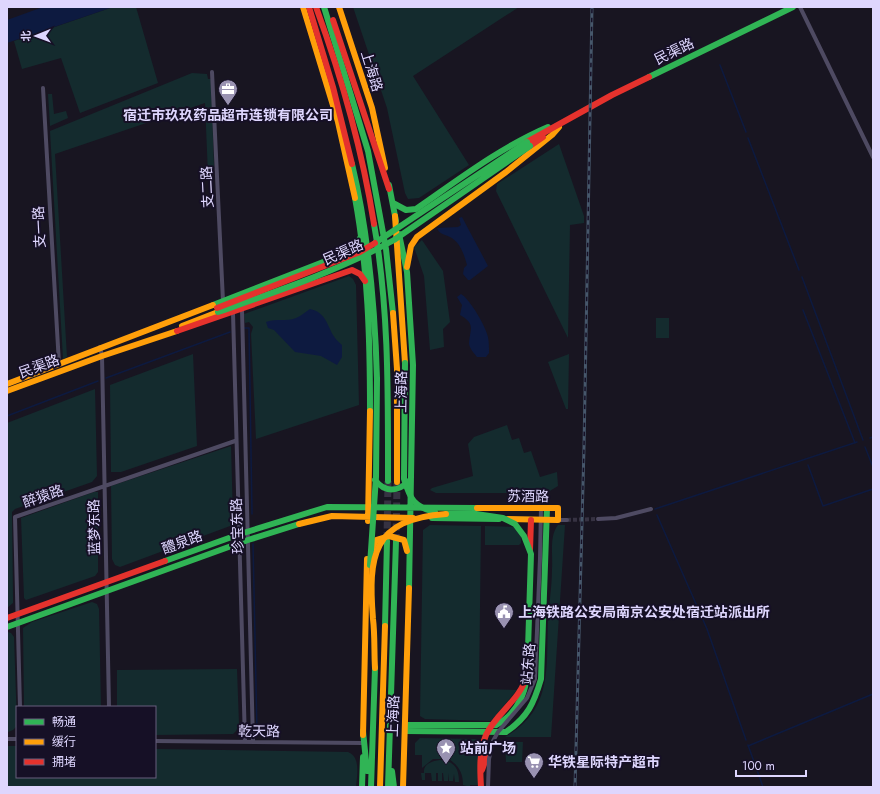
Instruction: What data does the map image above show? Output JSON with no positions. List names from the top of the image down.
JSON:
{
  "streets": {
    "main road": [
      "民渠路",
      "上海路",
      "苏酒路",
      "醴泉路",
      "站东路"
    ],
    "street": [
      "支二路",
      "支一路",
      "醉猿路",
      "珍宝东路",
      "蓝梦东路",
      "乾天路"
    ]
  },
  "crossings": [
    ["民渠路", "上海路"],
    ["民渠路", "支二路"],
    ["民渠路", "支一路"],
    ["民渠路", "珍宝东路"],
    ["民渠路", "蓝梦东路"],
    ["上海路", "苏酒路"],
    ["上海路", "醴泉路"],
    ["上海路", "站东路"],
    ["上海路", "乾天路"],
    ["醉猿路", "珍宝东路"],
    ["醉猿路", "蓝梦东路"],
    ["醉猿路", "醴泉路"],
    ["苏酒路", "醴泉路"],
    ["苏酒路", "站东路"],
    ["珍宝东路", "醴泉路"],
    ["珍宝东路", "乾天路"],
    ["蓝梦东路", "醴泉路"]
  ],
  "places": {
    "office": ["宿迁市玖玖药品超市连锁有限公司"],
    "public building": ["上海铁路公安局南京公安处宿迁站派出所"],
    "place": ["站前广场"],
    "supermarket": ["华铁星际特产超市"]
  },
  "legend": ["畅通", "缓行", "拥堵"],
  "scale_bar": "100 m",
  "north": "left"
}
